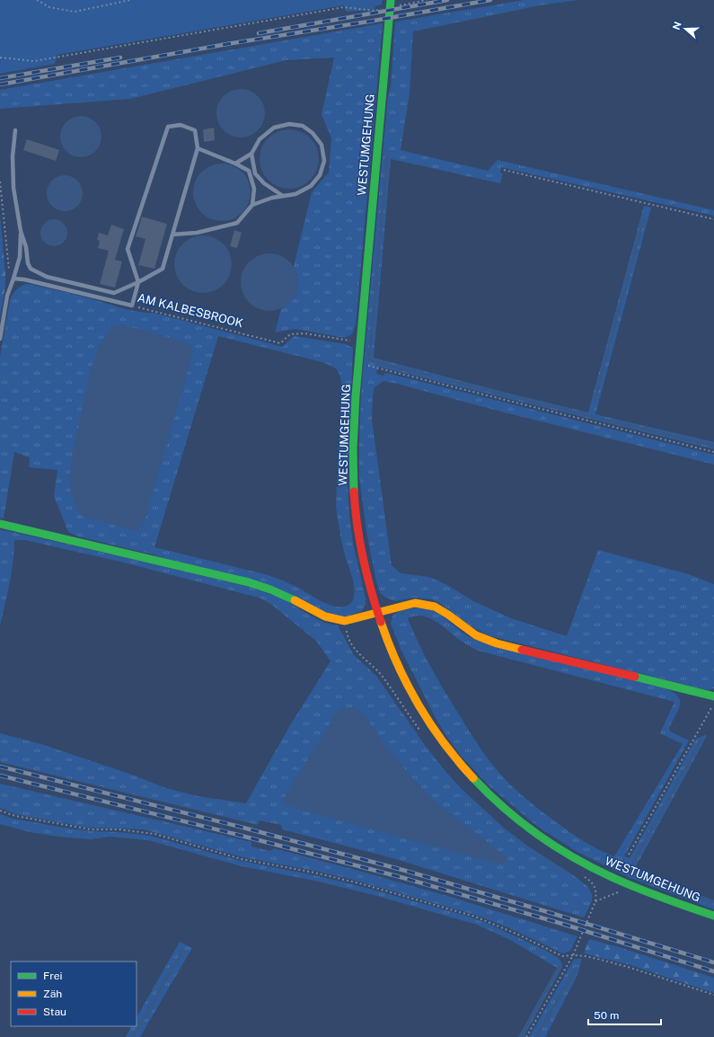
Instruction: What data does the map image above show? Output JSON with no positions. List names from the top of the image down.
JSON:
{
  "streets": {
    "main road": ["WESTUMGEHUNG"],
    "lane": ["AM KALBESBROOK"]
  },
  "crossings": [
    ["WESTUMGEHUNG", "AM KALBESBROOK"]
  ],
  "legend": ["Frei", "Zäh", "Stau"],
  "scale_bar": "50 m",
  "north": "left"
}
